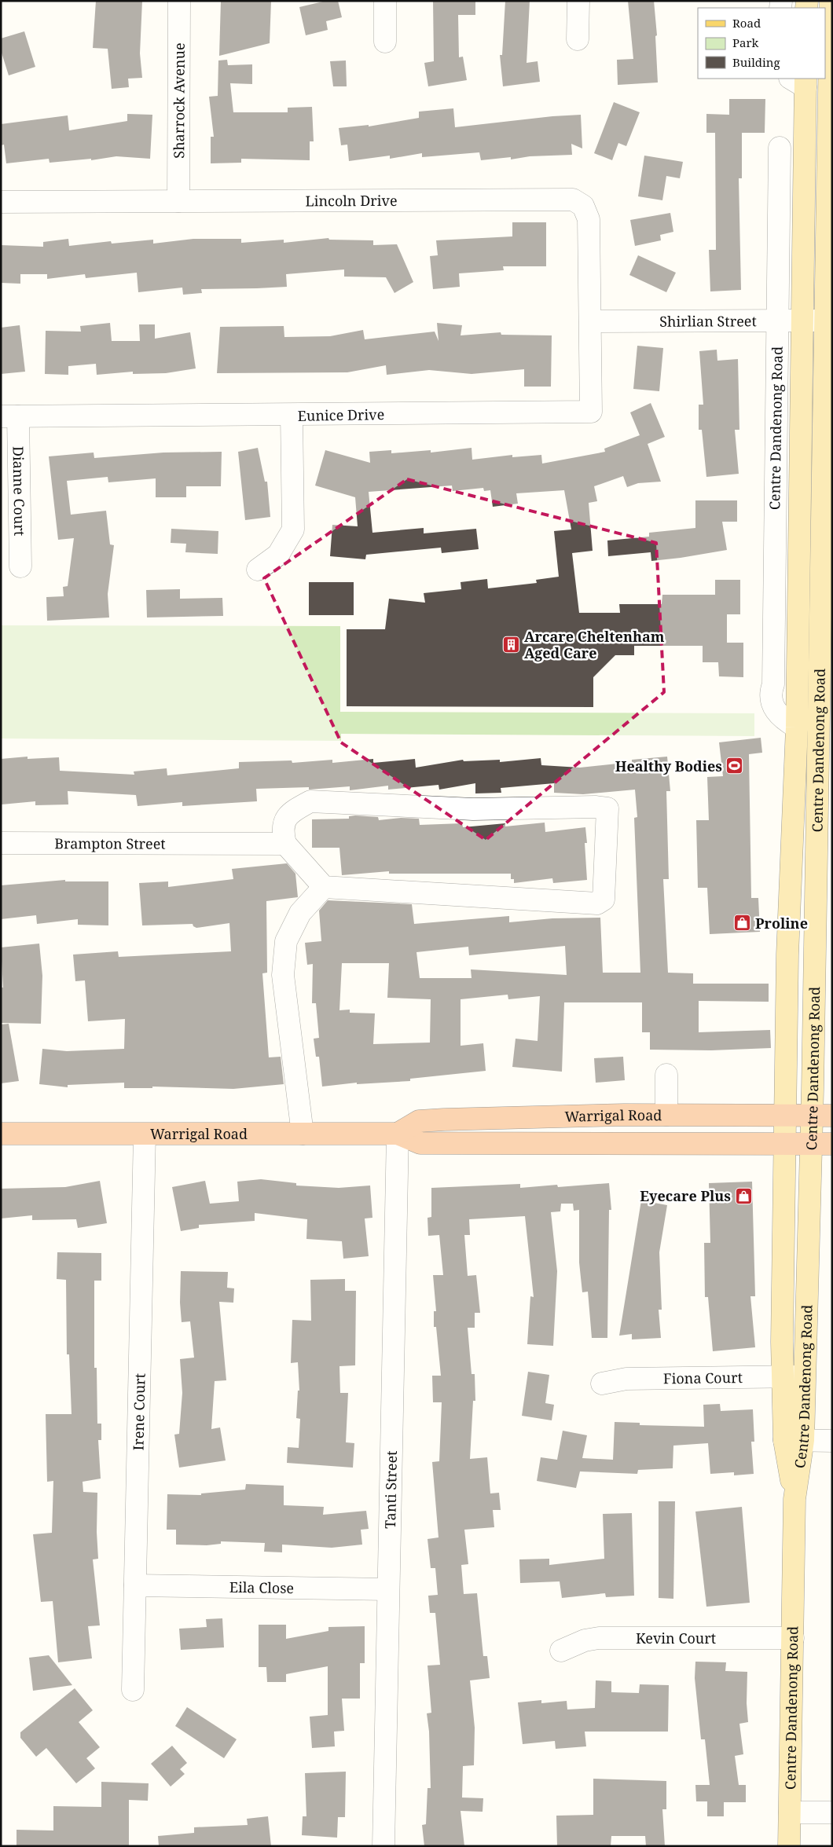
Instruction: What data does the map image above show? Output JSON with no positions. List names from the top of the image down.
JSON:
{
  "streets": {
    "highway": ["Warrigal Road"],
    "main road": ["Centre Dandenong Road"],
    "street": [
      "Sharrock Avenue",
      "Lincoln Drive",
      "Shirlian Street",
      "Eunice Drive",
      "Dianne Court",
      "Brampton Street",
      "Fiona Court",
      "Irene Court",
      "Tanti Street",
      "Eila Close",
      "Kevin Court"
    ]
  },
  "crossings": [
    ["Sharrock Avenue", "Lincoln Drive"],
    ["Lincoln Drive", "Shirlian Street"],
    ["Lincoln Drive", "Eunice Drive"],
    ["Shirlian Street", "Eunice Drive"],
    ["Shirlian Street", "Centre Dandenong Road"],
    ["Eunice Drive", "Dianne Court"],
    ["Centre Dandenong Road", "Warrigal Road"],
    ["Centre Dandenong Road", "Fiona Court"],
    ["Centre Dandenong Road", "Kevin Court"],
    ["Warrigal Road", "Irene Court"],
    ["Warrigal Road", "Tanti Street"],
    ["Irene Court", "Eila Close"],
    ["Tanti Street", "Eila Close"]
  ],
  "places": {
    "building": ["Arcare Cheltenham Aged Care"],
    "sports": ["Healthy Bodies"],
    "shop": ["Proline", "Eyecare Plus"]
  },
  "legend": ["Road", "Park", "Building"]
}
